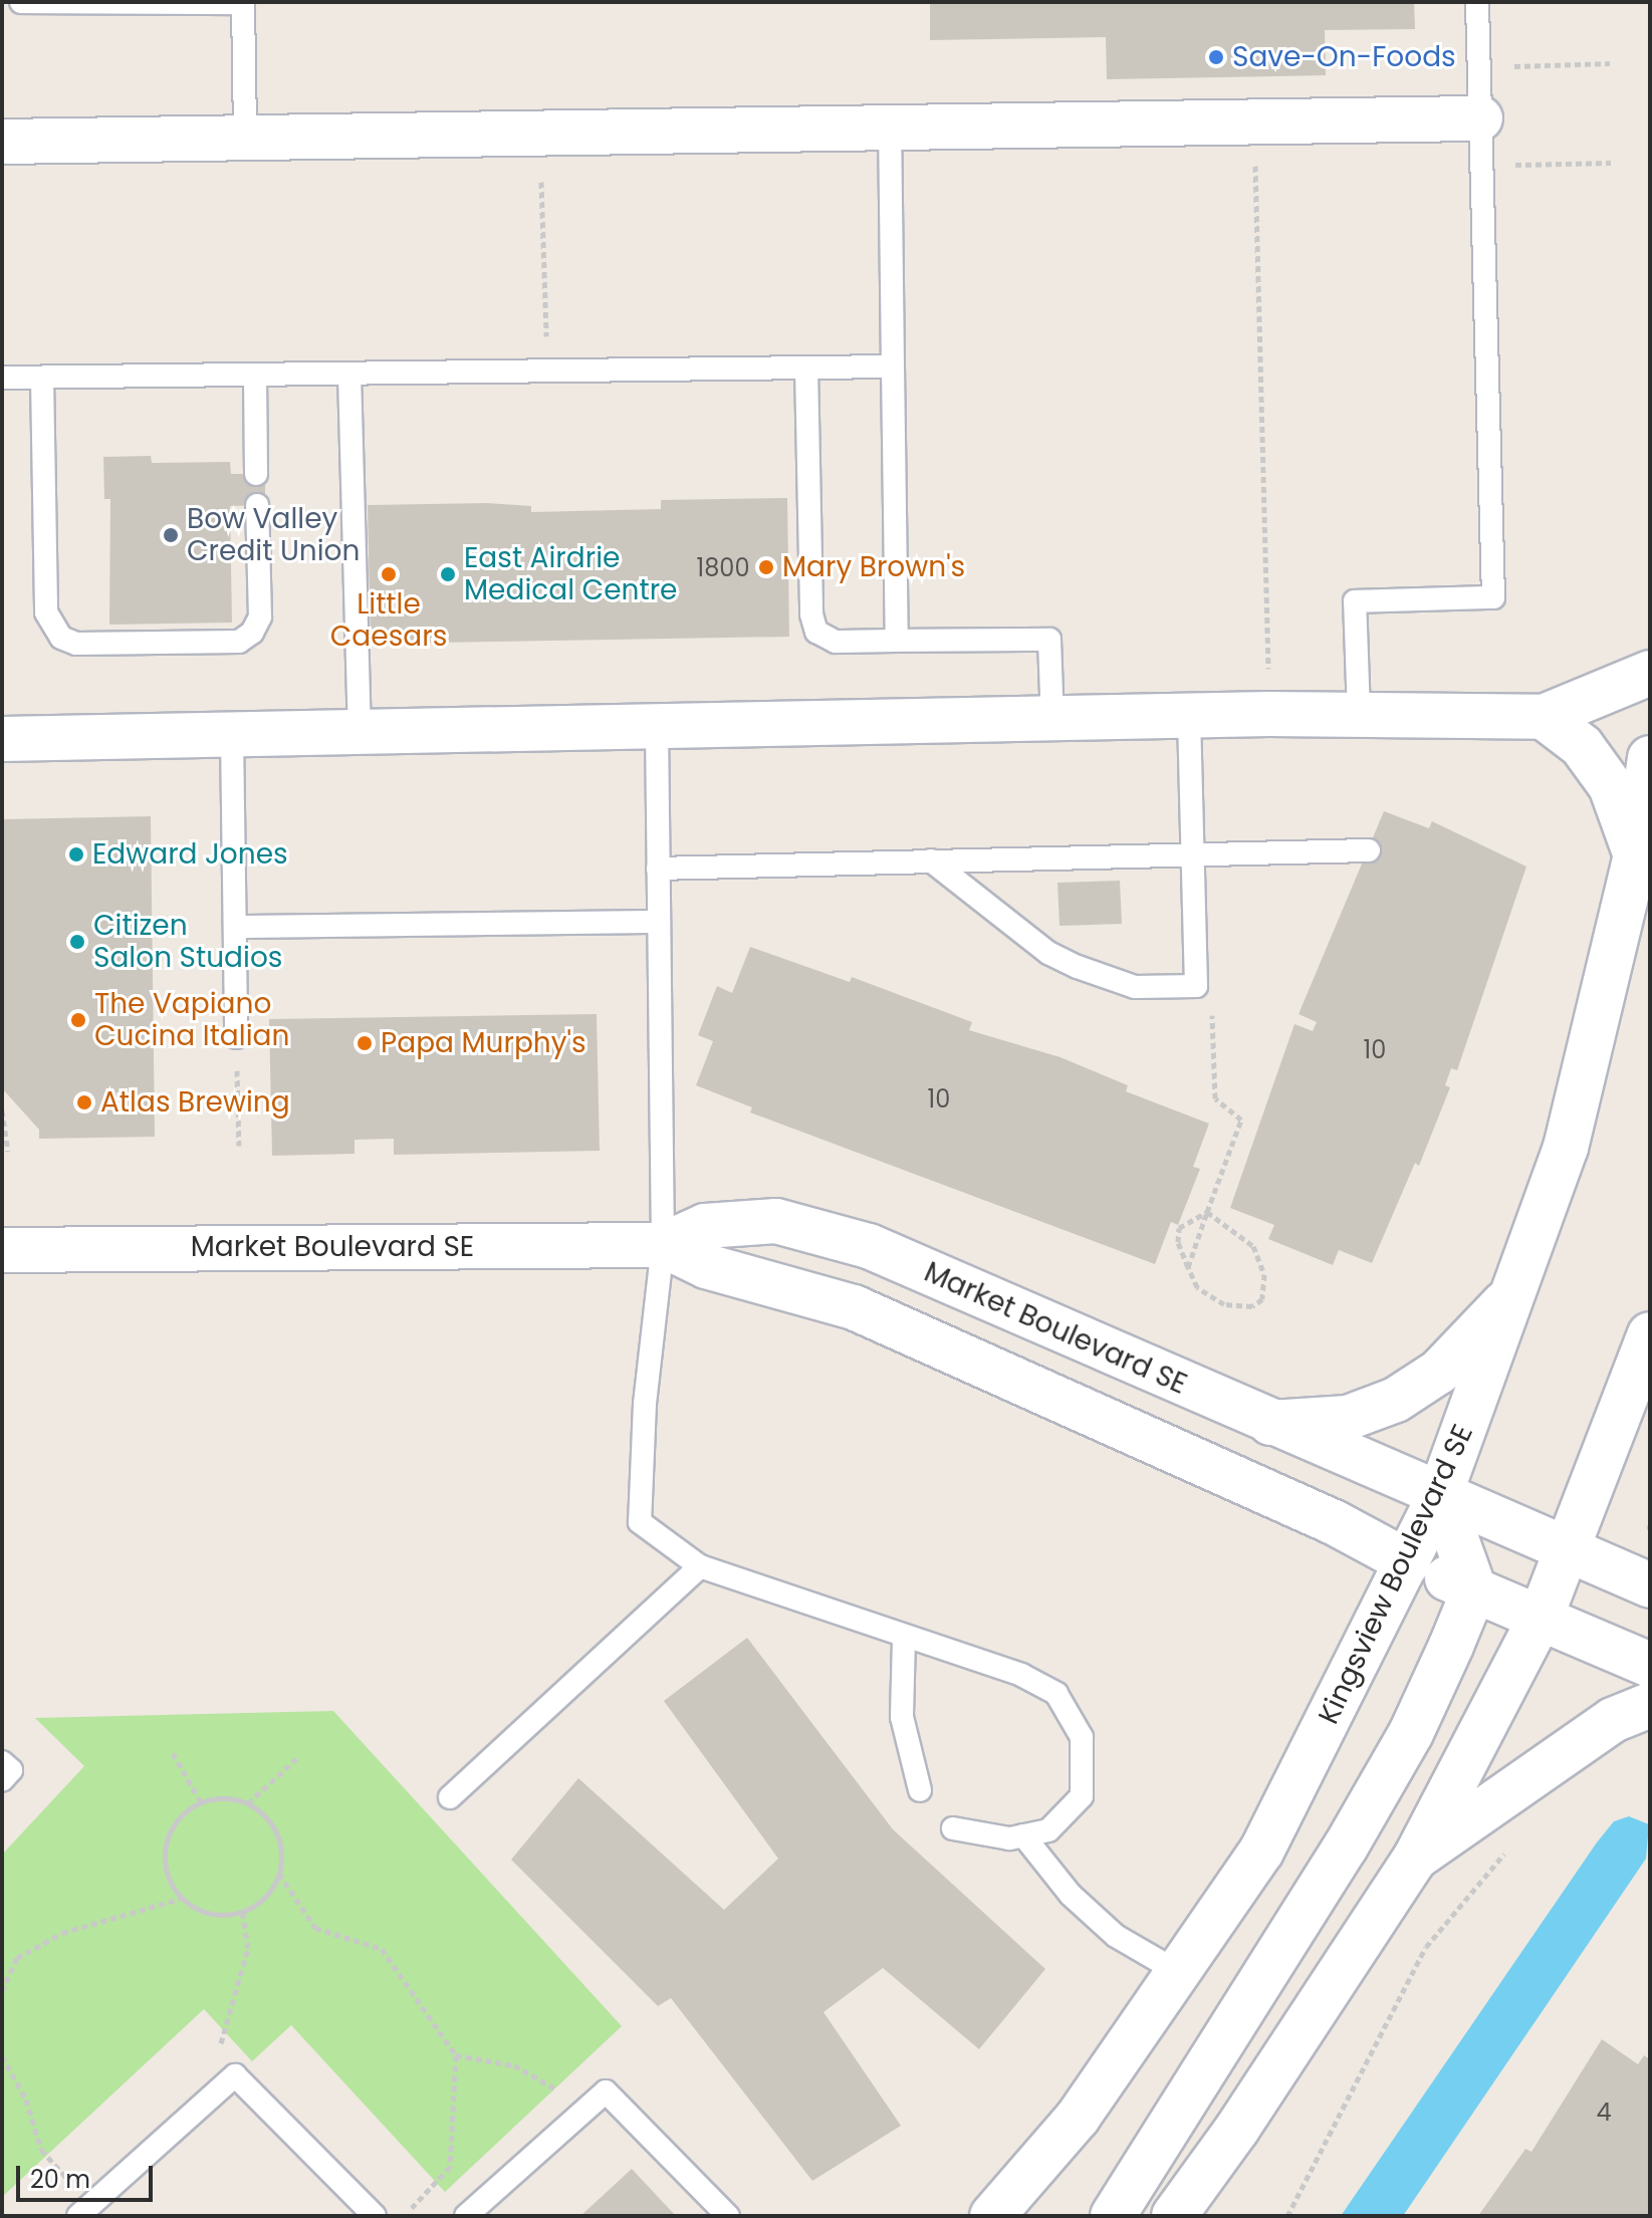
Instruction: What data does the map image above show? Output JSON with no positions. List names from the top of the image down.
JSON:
{
  "streets": {
    "street": ["Market Boulevard SE", "Kingsview Boulevard SE"]
  },
  "crossings": [
    ["Market Boulevard SE", "Kingsview Boulevard SE"]
  ],
  "places": [
    "Save-On-Foods",
    "Bow Valley Credit Union",
    "Mary Brown's",
    "Little Caesars",
    "East Airdrie Medical Centre",
    "Edward Jones",
    "Citizen Salon Studios",
    "The Vapiano Cucina Italian",
    "Papa Murphy's",
    "Atlas Brewing"
  ],
  "house_numbers": [
    "1800",
    "10",
    "10",
    "4"
  ],
  "scale_bar": "20 m"
}
